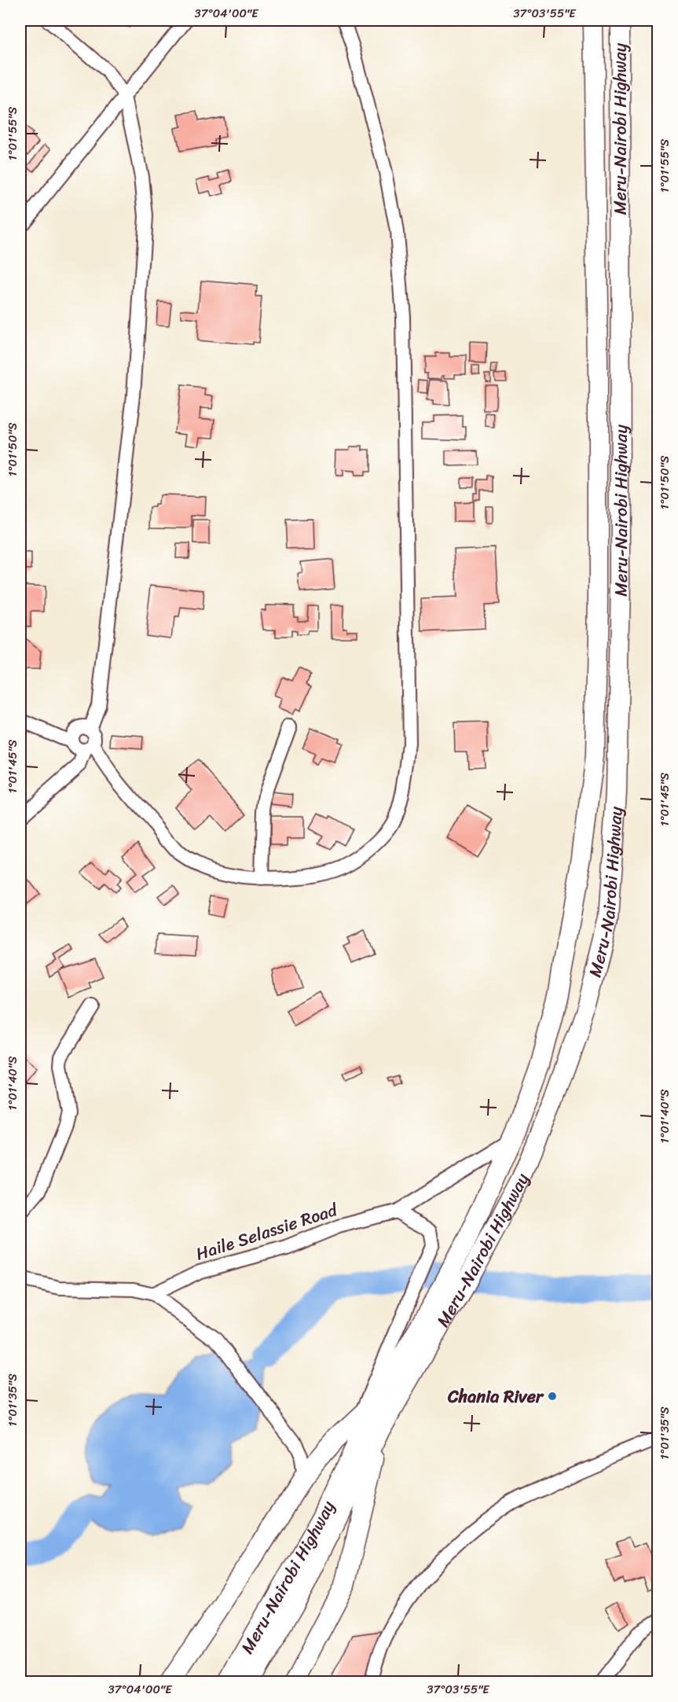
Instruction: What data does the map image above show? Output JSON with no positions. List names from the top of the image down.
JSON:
{
  "streets": {
    "highway": ["Meru-Nairobi Highway"],
    "street": ["Haile Selassie Road"]
  },
  "crossings": [
    ["Meru-Nairobi Highway", "Haile Selassie Road"]
  ],
  "places": ["Chania River"],
  "coordinates": [
    "37°04'00\"E",
    "37°03'55\"E",
    "1°01'55\"S",
    "1°01'50\"S",
    "1°01'45\"S",
    "1°01'40\"S",
    "1°01'35\"S"
  ]
}
